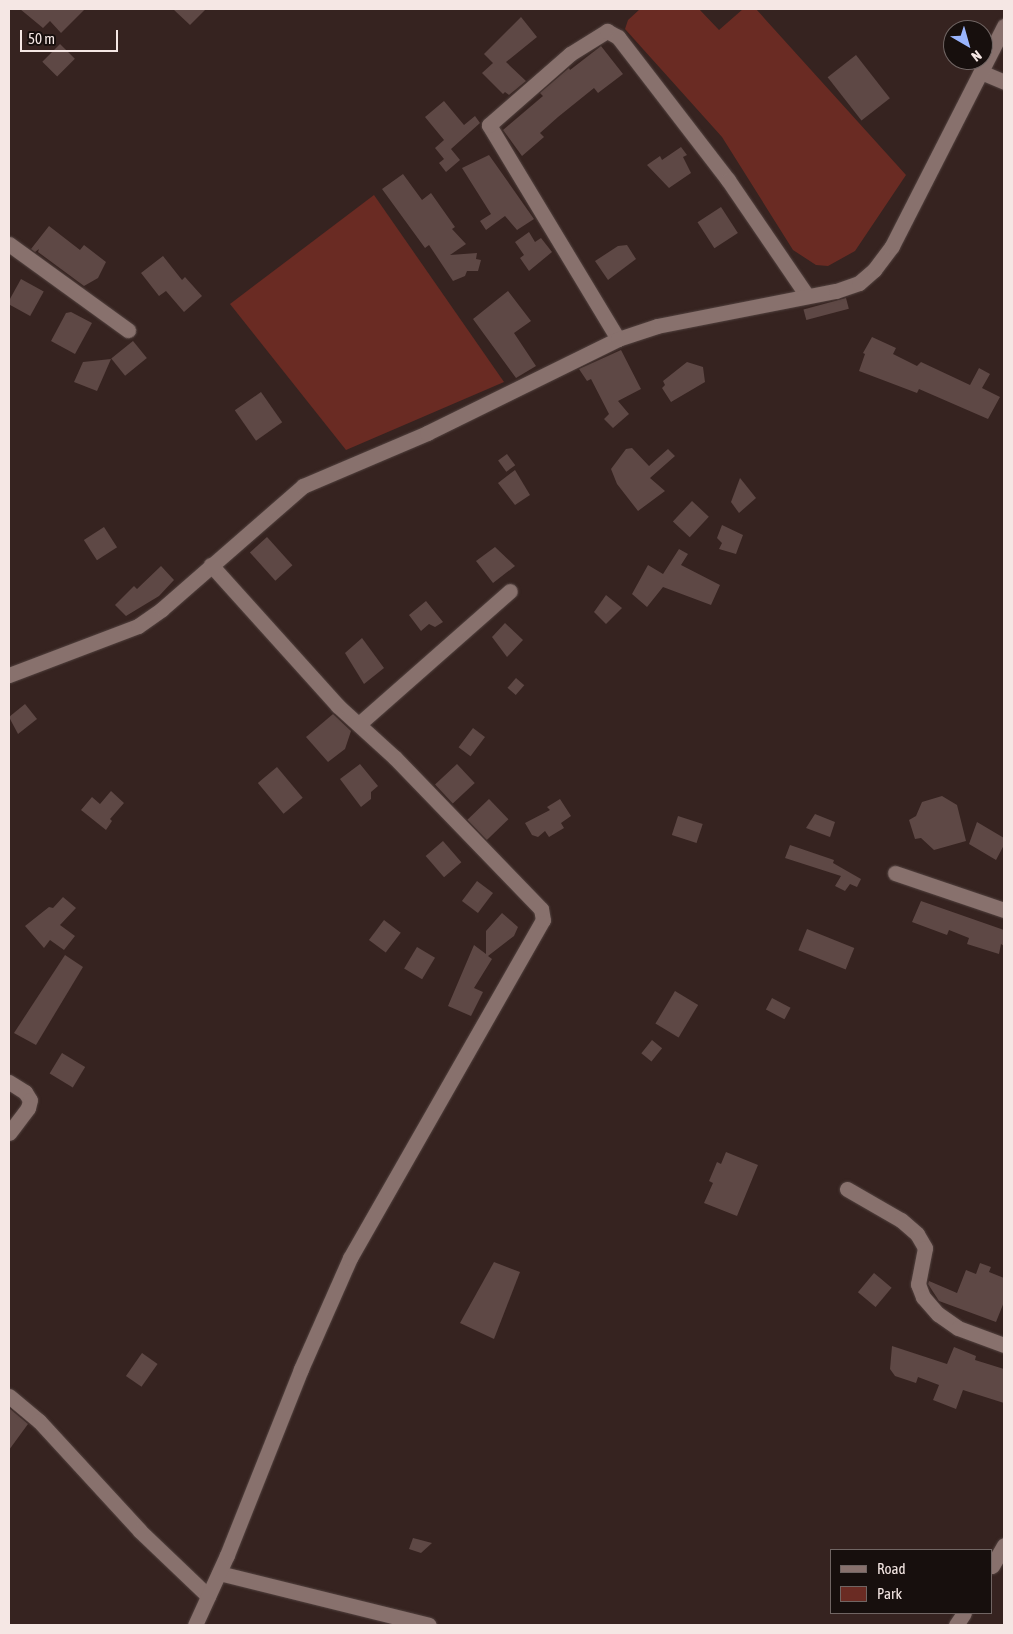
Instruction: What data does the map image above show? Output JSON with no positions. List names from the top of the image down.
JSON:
{
  "legend": ["Road", "Park"],
  "scale_bar": "50 m",
  "north": "bottom right"
}
